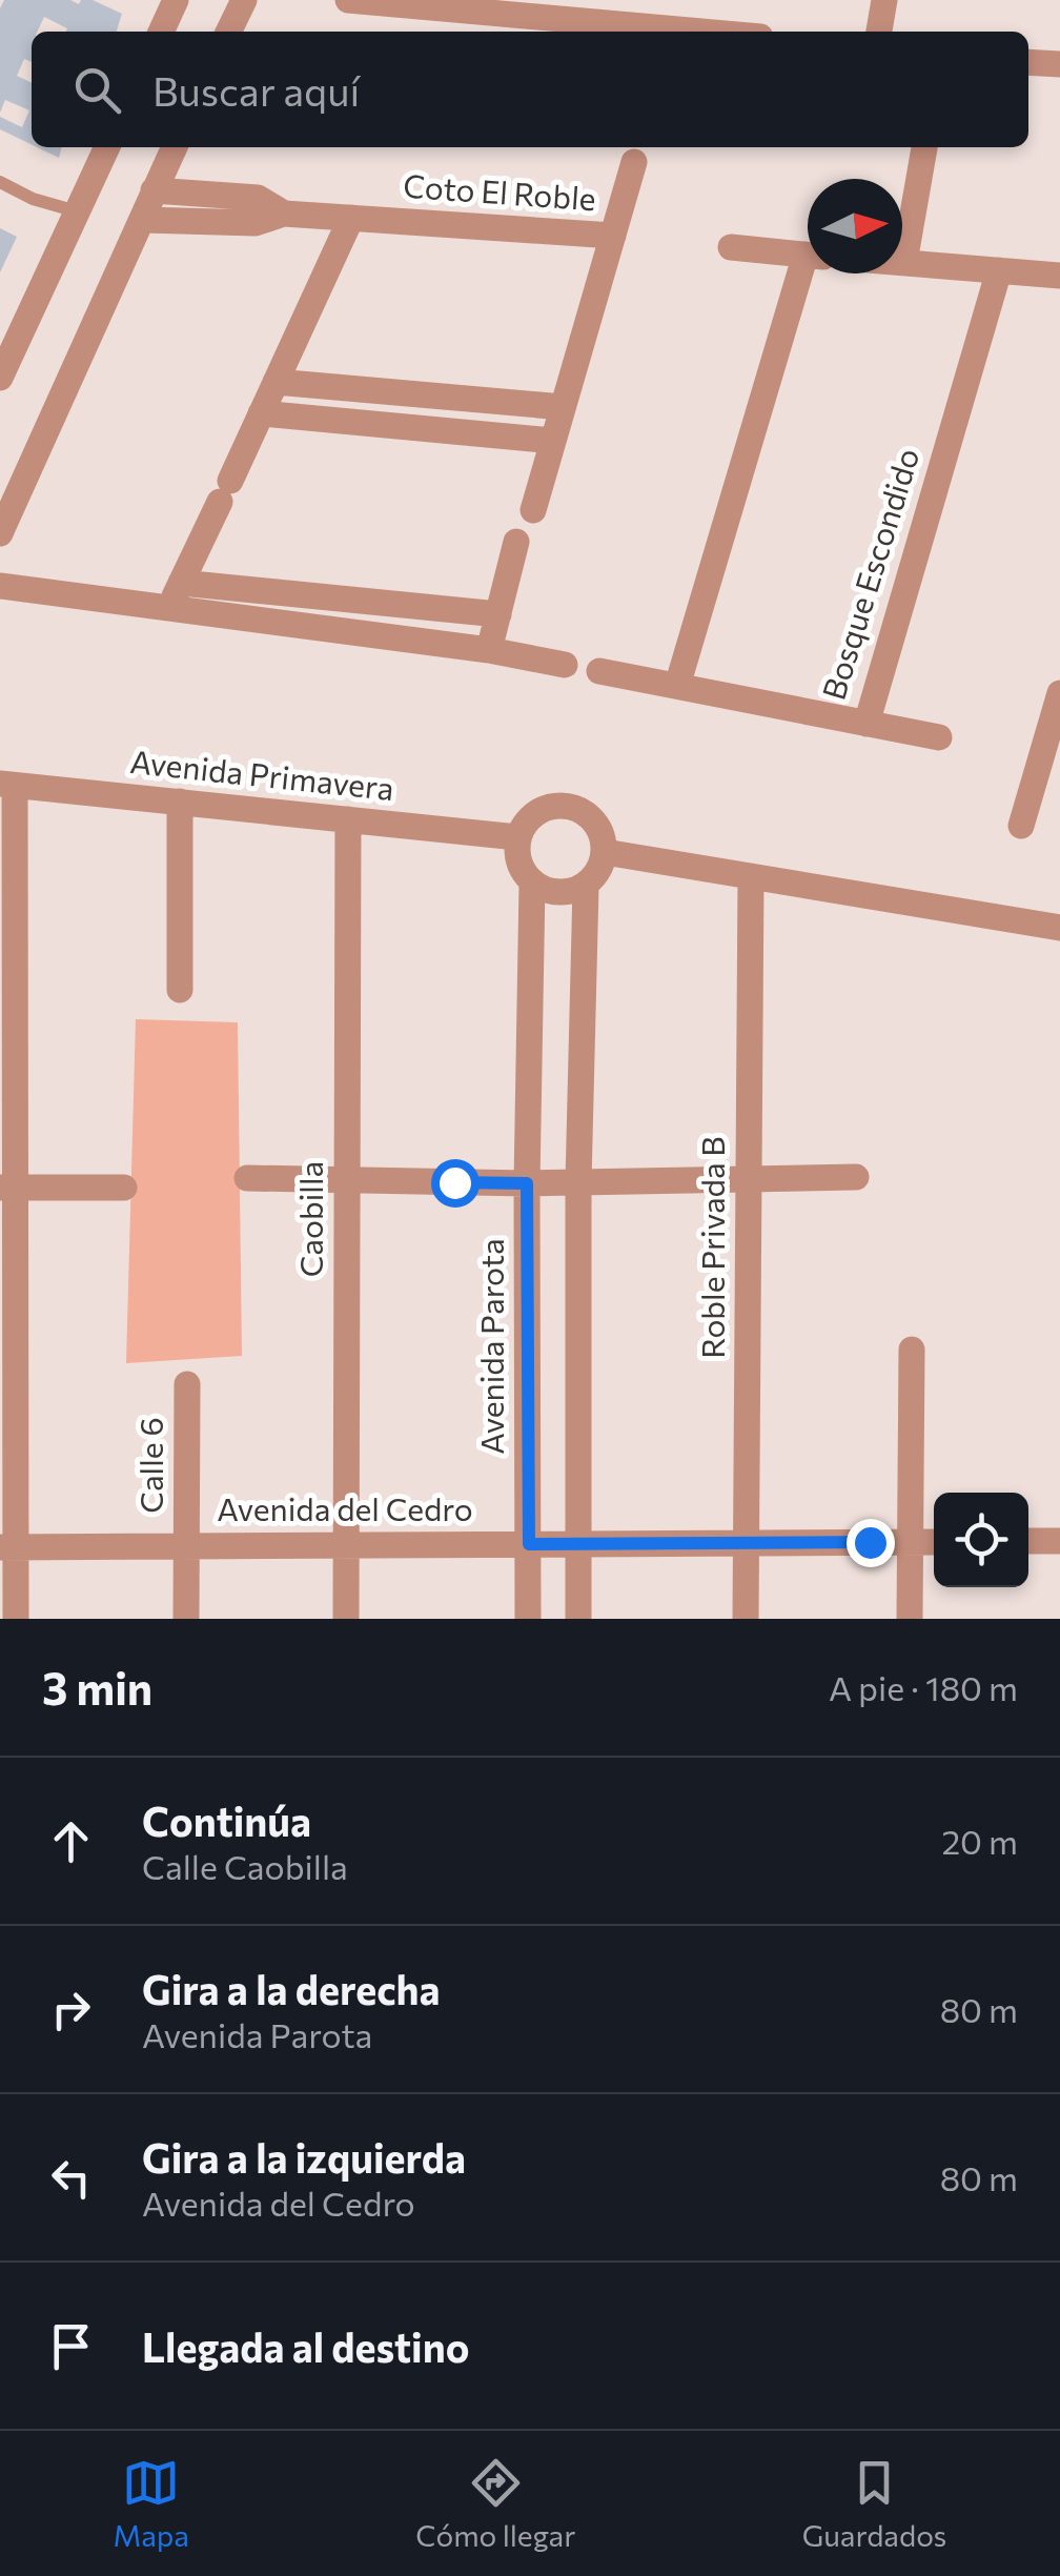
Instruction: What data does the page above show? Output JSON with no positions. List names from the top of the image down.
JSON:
{
  "streets": {
    "street": [
      "Coto El Roble",
      "Bosque Escondido",
      "Avenida Primavera",
      "Caobilla",
      "Roble Privada B",
      "Avenida Parota",
      "Calle 6",
      "Avenida del Cedro"
    ]
  },
  "crossings": [
    ["Avenida Primavera", "Caobilla"],
    ["Avenida Primavera", "Avenida Parota"],
    ["Caobilla", "Avenida del Cedro"],
    ["Roble Privada B", "Avenida del Cedro"],
    ["Avenida Parota", "Avenida del Cedro"],
    ["Calle 6", "Avenida del Cedro"]
  ],
  "north": "right",
  "page": {
    "search": "Buscar aquí",
    "heading": ["3 min", "A pie · 180 m"],
    "list": [
      ["Continúa", "Calle Caobilla", "20 m"],
      ["Gira a la derecha", "Avenida Parota", "80 m"],
      ["Gira a la izquierda", "Avenida del Cedro", "80 m"],
      "Llegada al destino"
    ],
    "nav": ["Mapa", "Cómo llegar", "Guardados"]
  }
}
